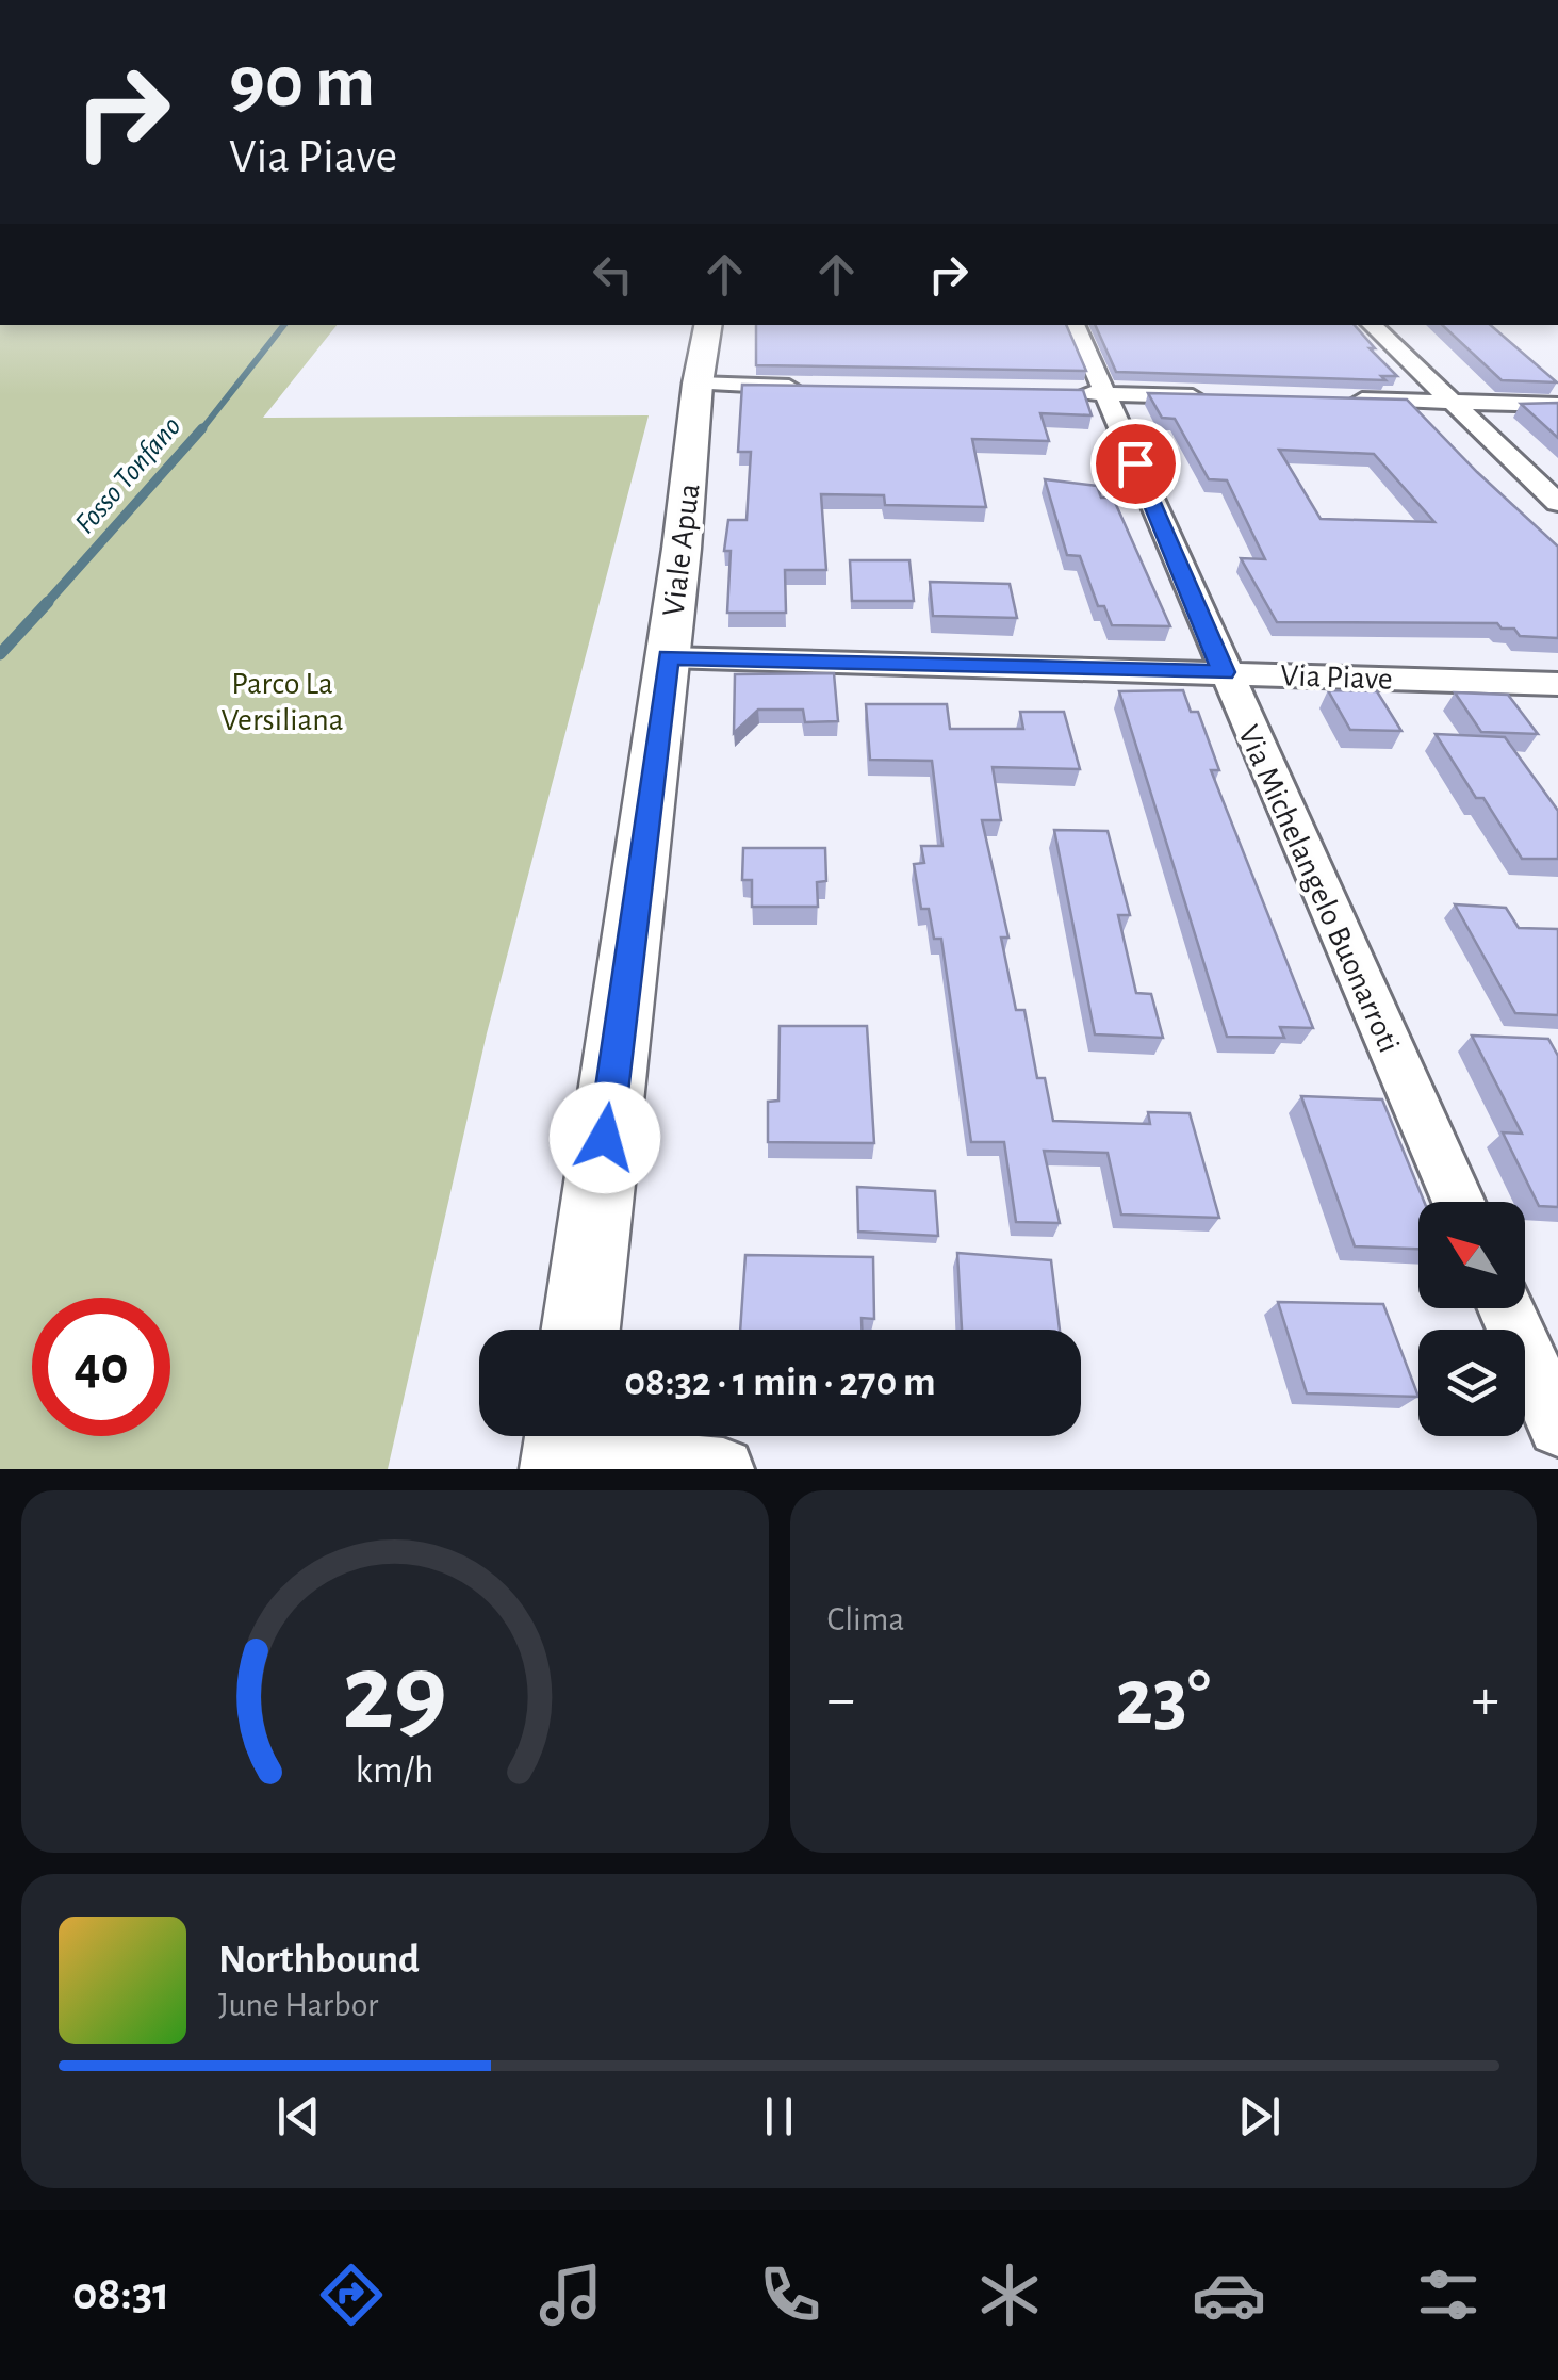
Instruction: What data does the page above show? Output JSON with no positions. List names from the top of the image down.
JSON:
{
  "streets": {
    "street": ["Viale Apua", "Via Piave", "Via Michelangelo Buonarroti"]
  },
  "crossings": [
    ["Viale Apua", "Via Piave"],
    ["Via Piave", "Via Michelangelo Buonarroti"]
  ],
  "water": ["Fosso Tonfano"],
  "parks": ["Parco La Versiliana"],
  "north": "top left",
  "page": {
    "turn": ["90 m", "Via Piave"],
    "limit": "40",
    "trip": "08:32 · 1 min · 270 m",
    "tile": "Clima",
    "heat": ["−", "23°", "+"],
    "song": ["Northbound", "June Harbor"],
    "tabs": "08:31",
    "gauge": ["29", "km/h"]
  }
}
